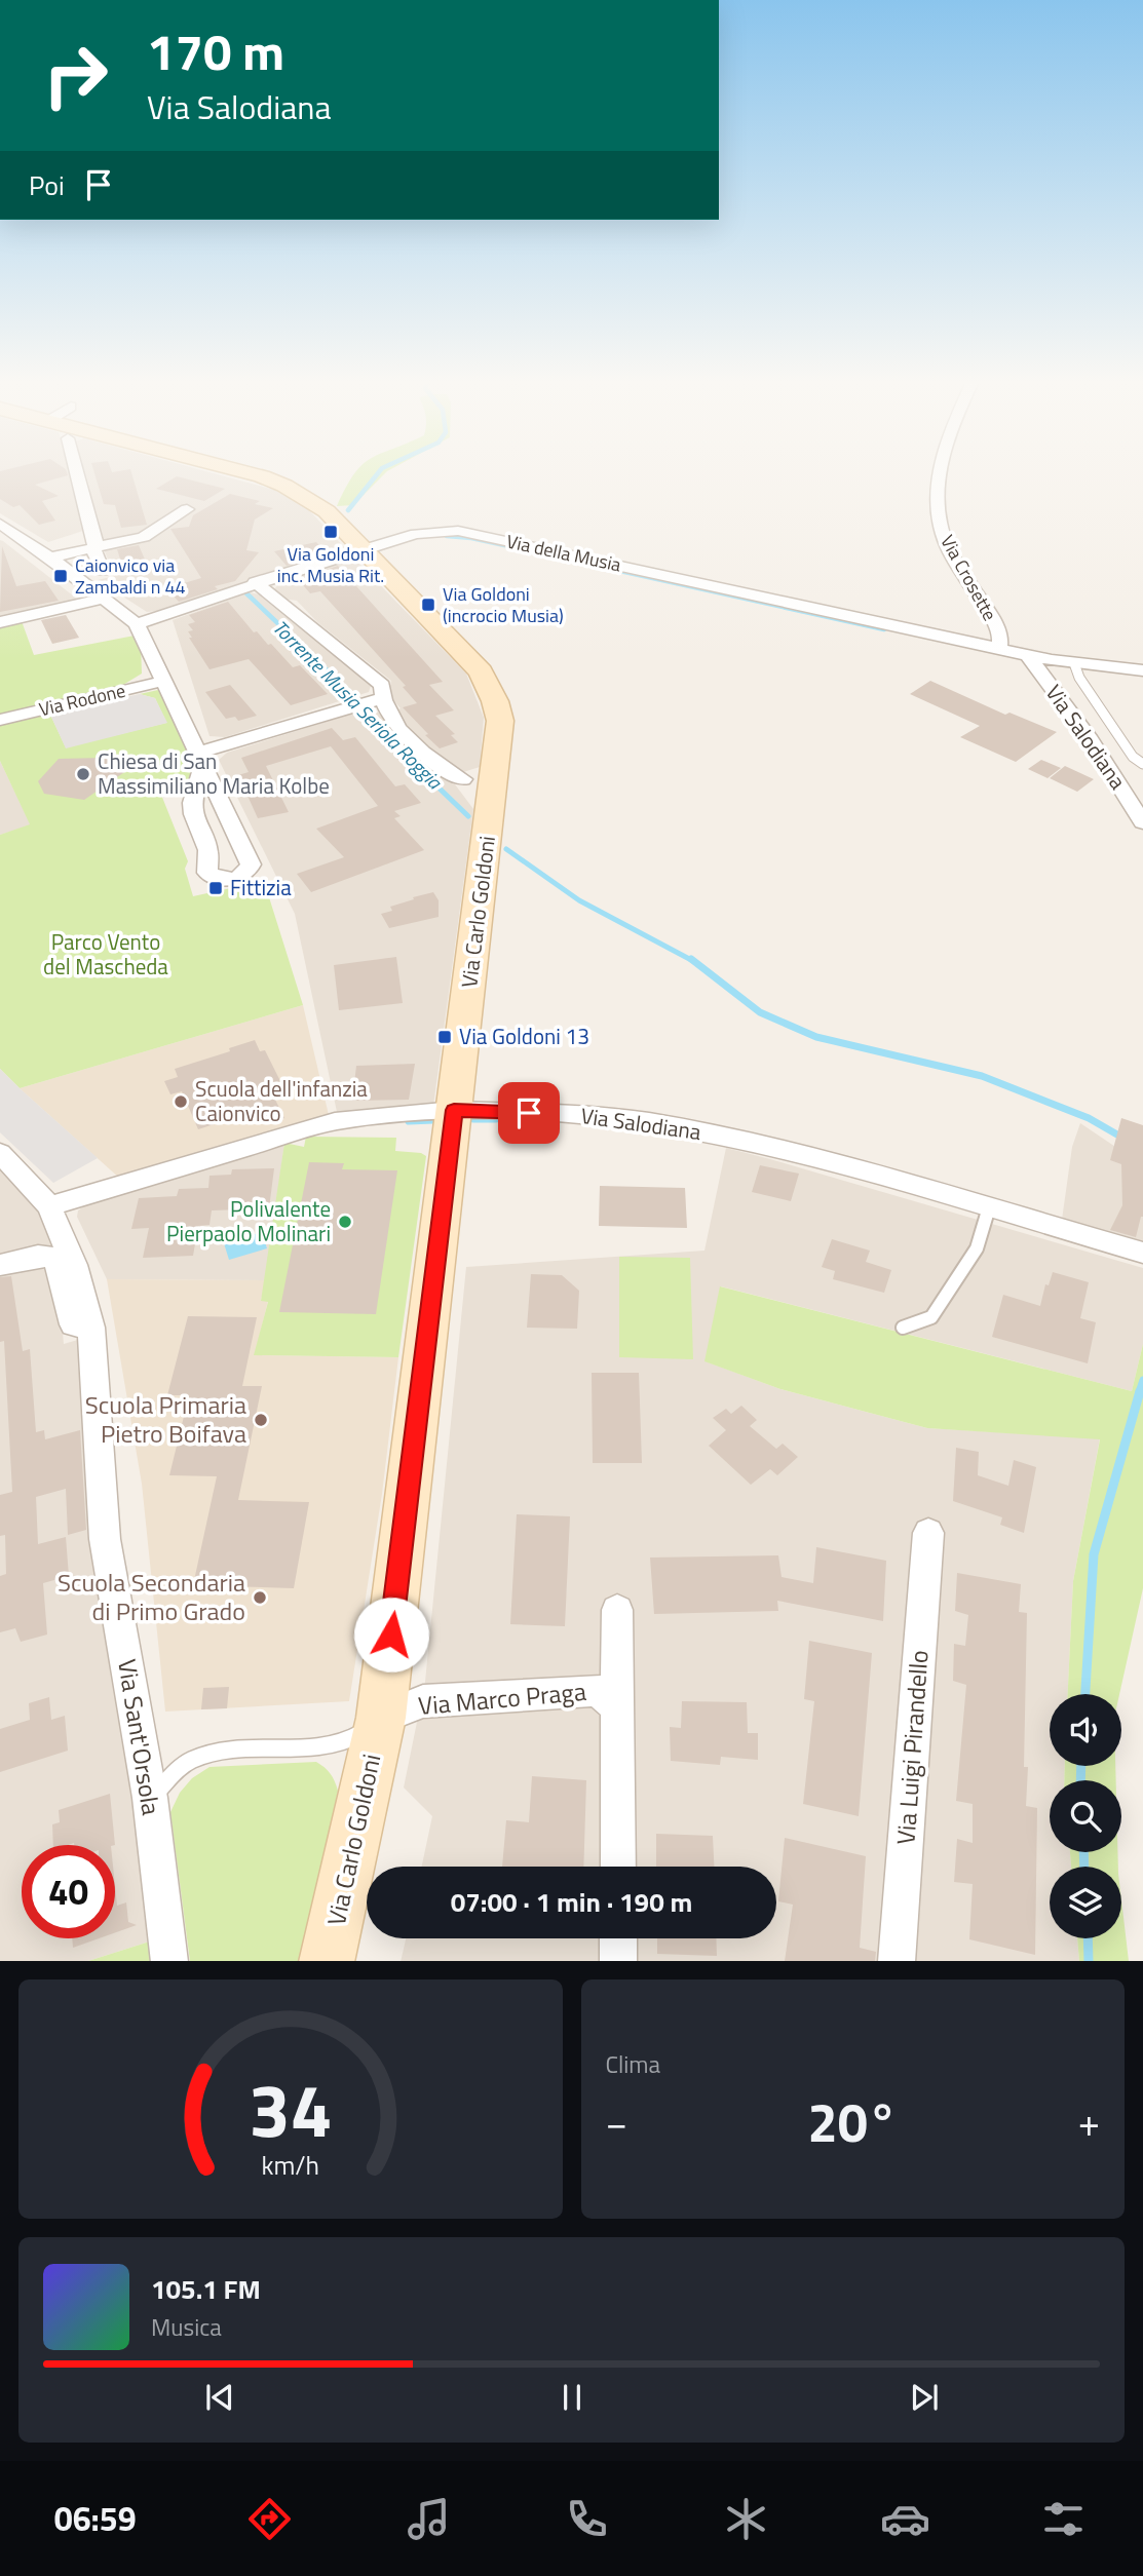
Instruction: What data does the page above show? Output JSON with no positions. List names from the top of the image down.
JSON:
{
  "streets": {
    "street": [
      "Via della Musia",
      "Via Crosette",
      "Via Rodone",
      "Via Salodiana",
      "Via Carlo Goldoni",
      "Via Marco Praga",
      "Via Sant'Orsola",
      "Via Luigi Pirandello"
    ]
  },
  "crossings": [
    ["Via della Musia", "Via Crosette"],
    ["Via della Musia", "Via Salodiana"],
    ["Via della Musia", "Via Carlo Goldoni"],
    ["Via Salodiana", "Via Carlo Goldoni"],
    ["Via Salodiana", "Via Sant'Orsola"],
    ["Via Carlo Goldoni", "Via Marco Praga"],
    ["Via Carlo Goldoni", "Via Sant'Orsola"]
  ],
  "water": ["Torrente Musia Seriola Roggia"],
  "parks": ["Parco Vento del Mascheda"],
  "places": {
    "transit": [
      "Via Goldoni inc. Musia Rit.",
      "Caionvico via Zambaldi n 44",
      "Via Goldoni (incrocio Musia)",
      "Fittizia",
      "Via Goldoni 13"
    ],
    "other": [
      "Chiesa di San Massimiliano Maria Kolbe",
      "Scuola dell'infanzia Caionvico",
      "Polivalente Pierpaolo Molinari",
      "Scuola Primaria Pietro Boifava",
      "Scuola Secondaria di Primo Grado"
    ]
  },
  "page": {
    "turn": ["170 m", "Via Salodiana"],
    "then": "Poi",
    "limit": "40",
    "trip": "07:00 · 1 min · 190 m",
    "tile": "Clima",
    "heat": ["−", "20°", "+"],
    "song": ["105.1 FM", "Musica"],
    "tabs": "06:59",
    "gauge": ["34", "km/h"]
  }
}
